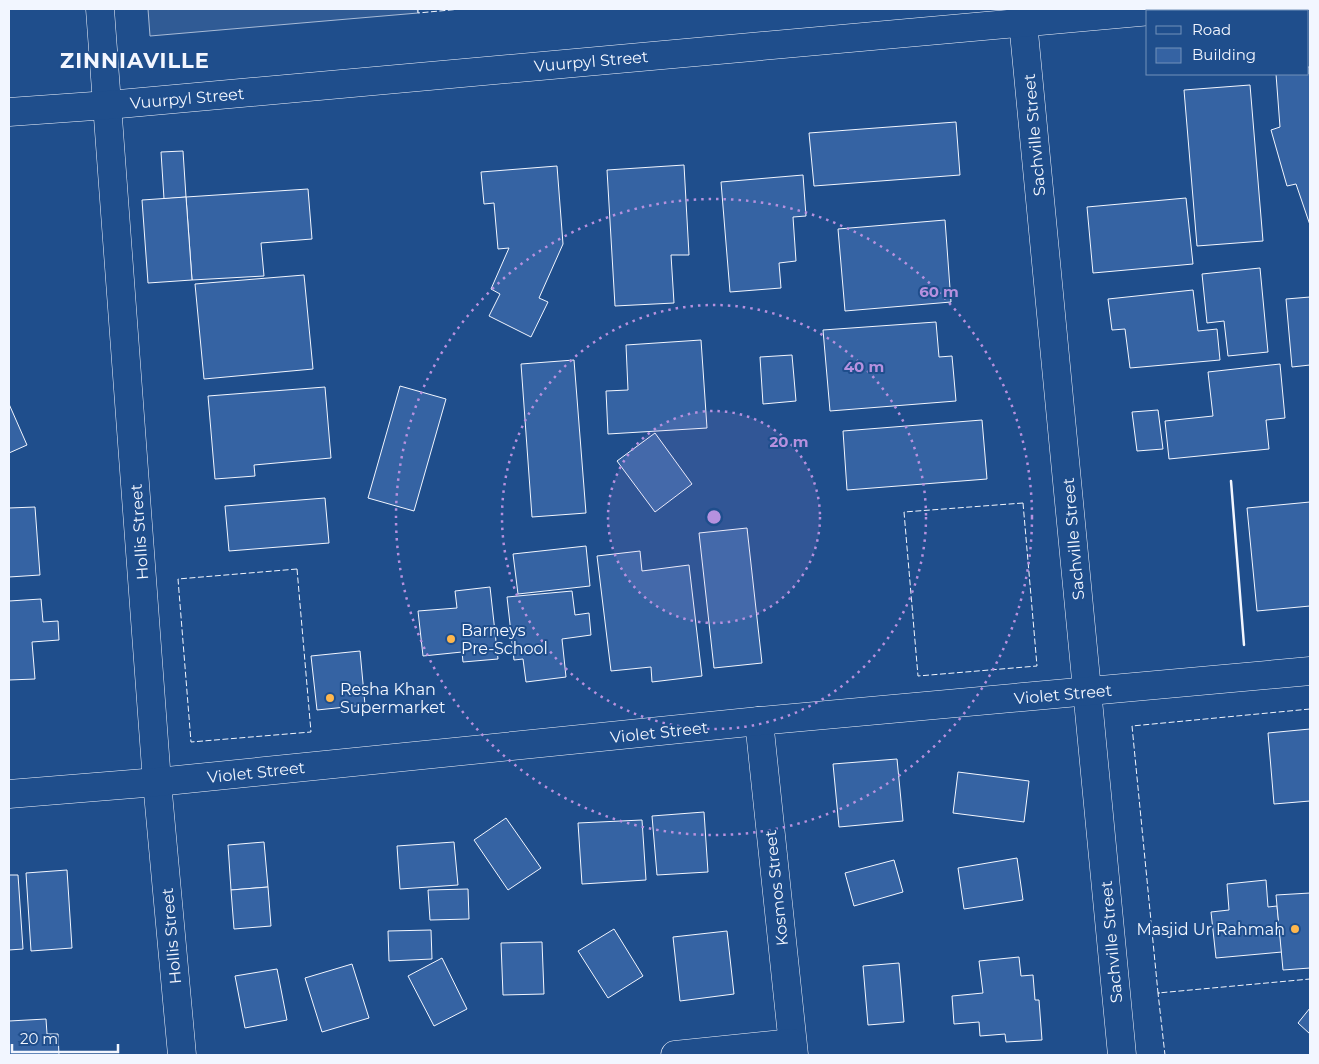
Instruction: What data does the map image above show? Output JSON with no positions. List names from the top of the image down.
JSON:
{
  "streets": {
    "street": [
      "Vuurpyl Street",
      "Sachville Street",
      "Hollis Street",
      "Violet Street",
      "Kosmos Street"
    ]
  },
  "crossings": [
    ["Vuurpyl Street", "Sachville Street"],
    ["Vuurpyl Street", "Hollis Street"],
    ["Sachville Street", "Violet Street"],
    ["Hollis Street", "Violet Street"],
    ["Violet Street", "Kosmos Street"]
  ],
  "districts": ["ZINNIAVILLE"],
  "places": ["Barneys Pre-School", "Resha Khan Supermarket", "Masjid Ur Rahmah"],
  "legend": ["Road", "Building"],
  "scale_bar": "20 m",
  "rings": ["60 m", "40 m", "20 m"]
}
